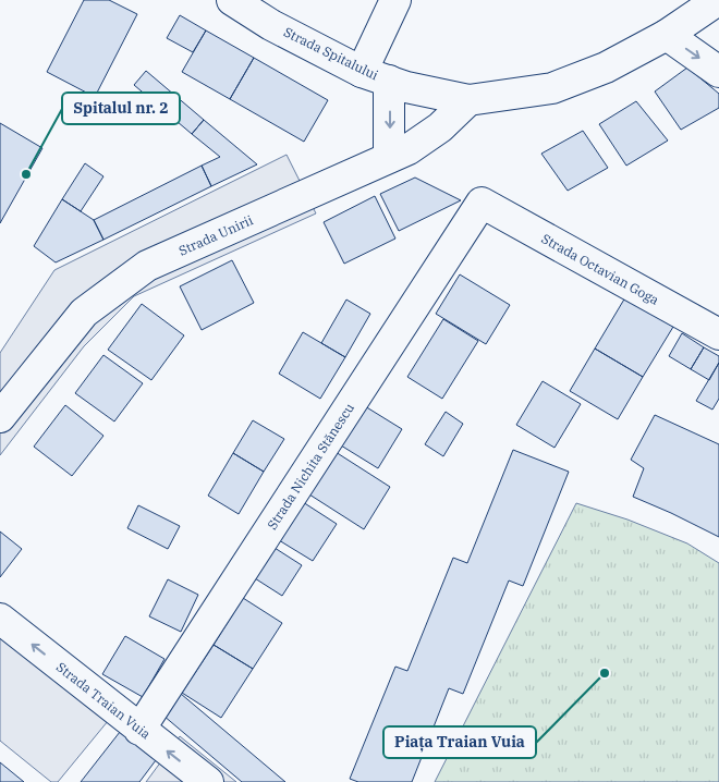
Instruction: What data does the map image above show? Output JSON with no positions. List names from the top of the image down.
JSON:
{
  "streets": {
    "street": [
      "Strada Spitalului",
      "Strada Unirii",
      "Strada Octavian Goga",
      "Strada Nichita Stănescu",
      "Strada Traian Vuia"
    ]
  },
  "crossings": [
    ["Strada Spitalului", "Strada Unirii"],
    ["Strada Octavian Goga", "Strada Nichita Stănescu"],
    ["Strada Nichita Stănescu", "Strada Traian Vuia"]
  ],
  "one_way": ["Strada Traian Vuia"],
  "places": ["Spitalul nr. 2", "Piața Traian Vuia"]
}
